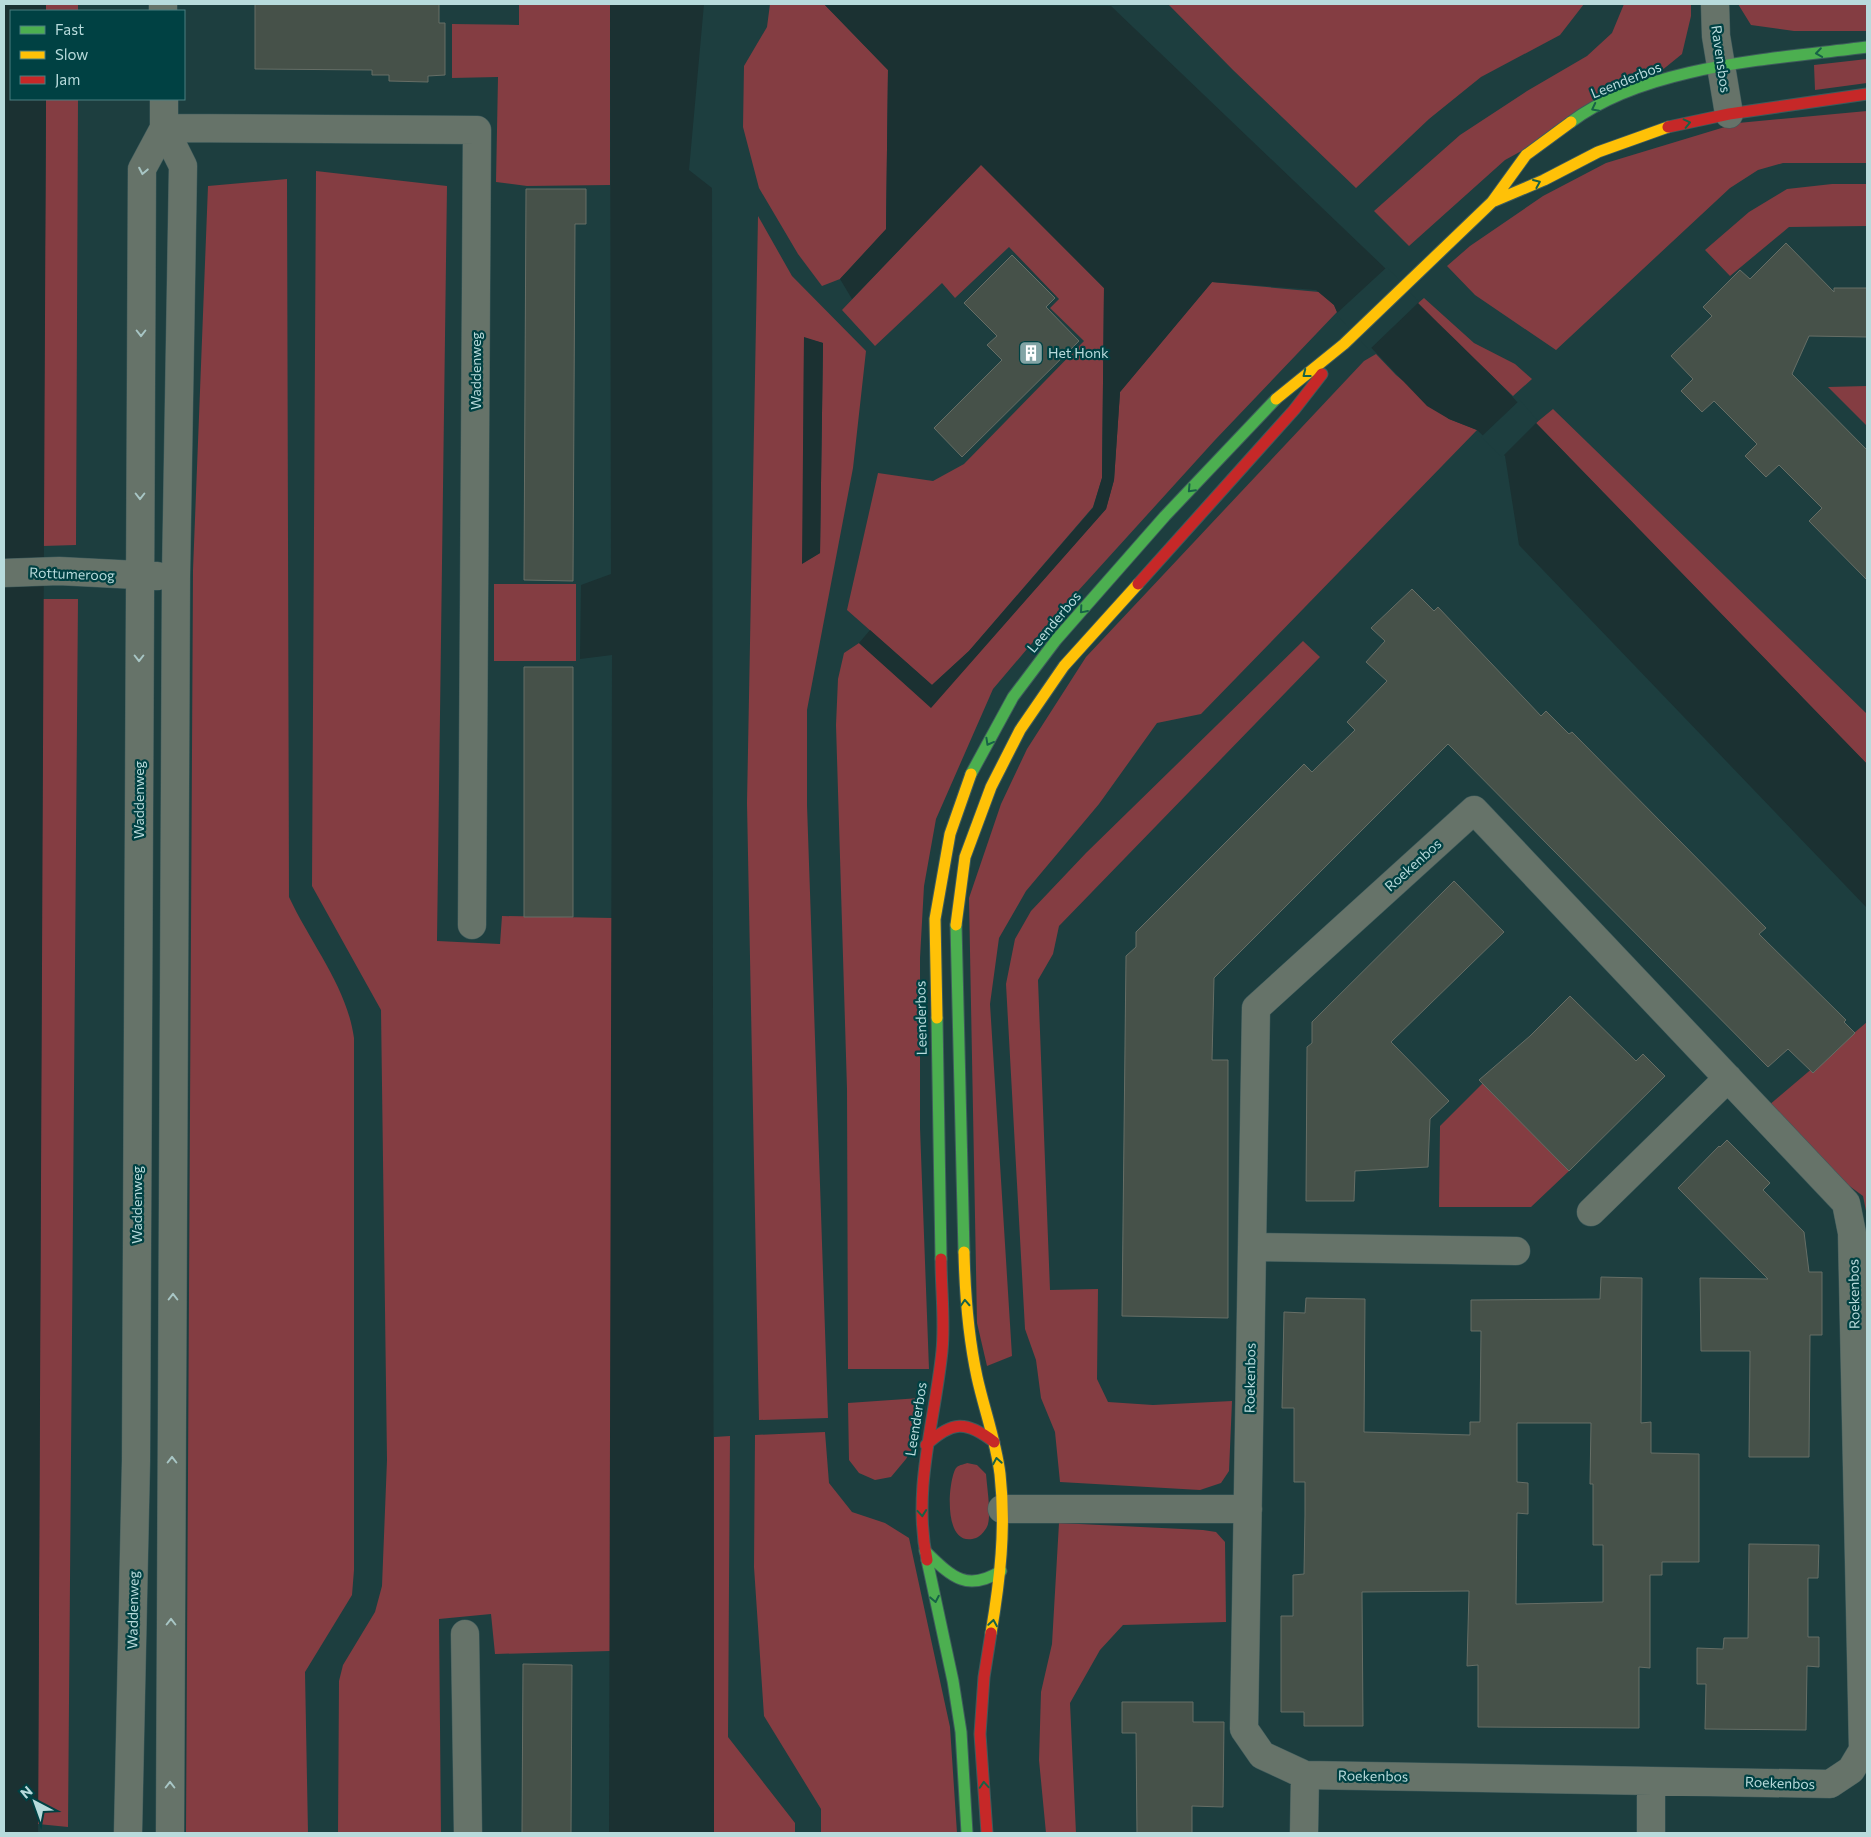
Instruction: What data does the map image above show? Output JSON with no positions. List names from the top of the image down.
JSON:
{
  "streets": {
    "main road": ["Leenderbos"],
    "street": [
      "Ravensbos",
      "Waddenweg",
      "Rottumeroog",
      "Roekenbos"
    ]
  },
  "crossings": [
    ["Ravensbos", "Leenderbos"],
    ["Waddenweg", "Rottumeroog"]
  ],
  "places": {
    "building": ["Het Honk"]
  },
  "legend": ["Fast", "Slow", "Jam"],
  "north": "top left"
}
